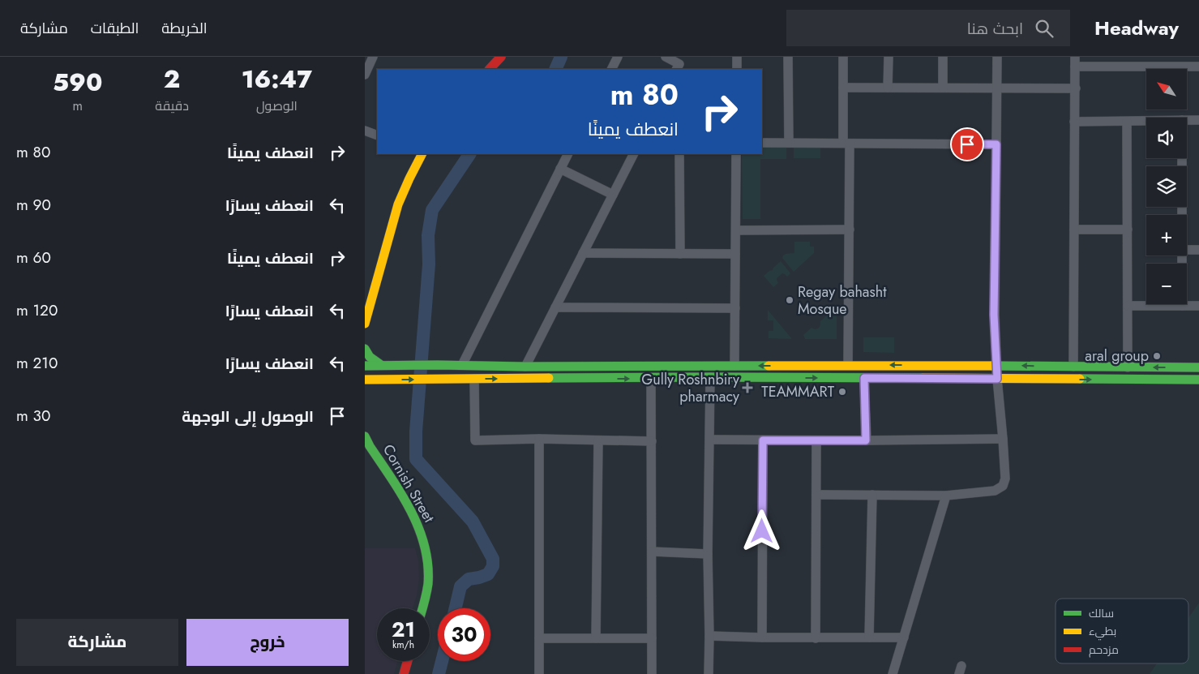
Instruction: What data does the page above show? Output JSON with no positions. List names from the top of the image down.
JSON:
{
  "streets": {
    "main road": ["Cornish Street"]
  },
  "places": {
    "other": ["Regay bahasht Mosque", "aral group", "TEAMMART"],
    "health": ["Gully Roshnbiry pharmacy"]
  },
  "legend": ["سالك", "بطيء", "مزدحم"],
  "north": "top left",
  "page": {
    "header": "Headway",
    "search": "ابحث هنا",
    "nav": ["الخريطة", "الطبقات", "مشاركة"],
    "eta": [
      "16:47",
      "الوصول",
      "2",
      "دقيقة",
      "590",
      "m"
    ],
    "map_buttons": ["+", "−"],
    "turn": ["80 m", "انعطف يمينًا"],
    "list": [
      {
        "name": "انعطف يمينًا",
        "value": "80 m"
      },
      {
        "name": "انعطف يسارًا",
        "value": "90 m"
      },
      {
        "name": "انعطف يمينًا",
        "value": "60 m"
      },
      {
        "name": "انعطف يسارًا",
        "value": "120 m"
      },
      {
        "name": "انعطف يسارًا",
        "value": "210 m"
      },
      {
        "name": "الوصول إلى الوجهة",
        "value": "30 m"
      }
    ],
    "speed": "21 km/h",
    "limit": "30",
    "buttons": ["خروج", "مشاركة"]
  }
}
